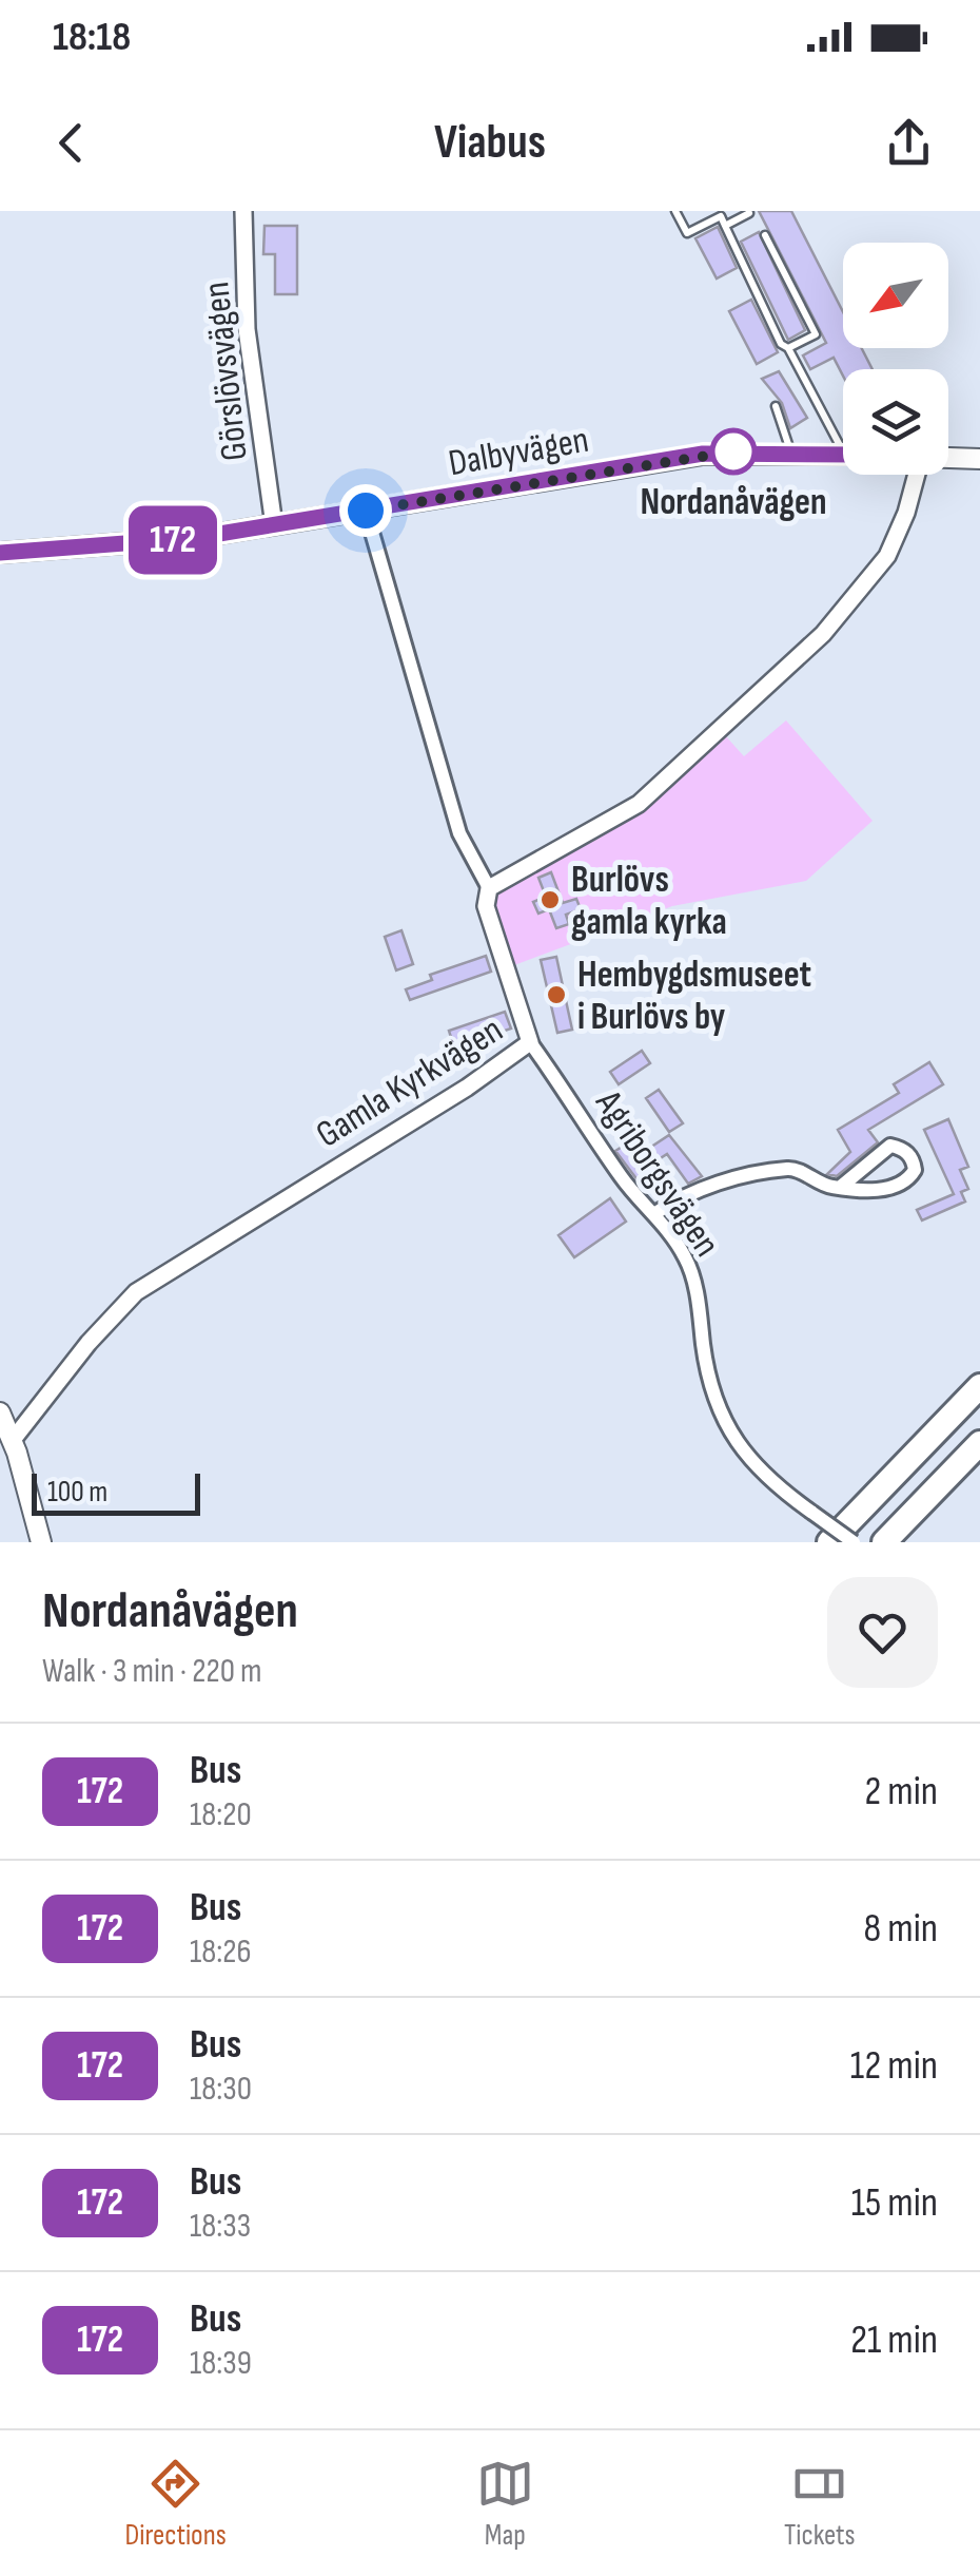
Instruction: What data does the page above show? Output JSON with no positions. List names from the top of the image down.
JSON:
{
  "streets": {
    "main road": ["Dalbyvägen"],
    "street": ["Görslövsvägen", "Gamla Kyrkvägen", "Agriborgsvägen"]
  },
  "crossings": [
    ["Görslövsvägen", "Dalbyvägen"],
    ["Gamla Kyrkvägen", "Agriborgsvägen"]
  ],
  "places": ["Nordanåvägen", "Burlövs gamla kyrka", "Hembygdsmuseet i Burlövs by"],
  "lines": ["bus line 172"],
  "scale_bar": "100 m",
  "north": "bottom left",
  "page": {
    "status": "18:18",
    "header": "Viabus",
    "on_map": "172",
    "scale": "100 m",
    "heading": ["Nordanåvägen", "Walk · 3 min · 220 m"],
    "list": [
      {
        "mark": "172",
        "name": "Bus",
        "note": "18:20",
        "value": "2 min"
      },
      {
        "mark": "172",
        "name": "Bus",
        "note": "18:26",
        "value": "8 min"
      },
      {
        "mark": "172",
        "name": "Bus",
        "note": "18:30",
        "value": "12 min"
      },
      {
        "mark": "172",
        "name": "Bus",
        "note": "18:33",
        "value": "15 min"
      },
      {
        "mark": "172",
        "name": "Bus",
        "note": "18:39",
        "value": "21 min"
      }
    ],
    "tabs": ["Directions", "Map", "Tickets"]
  }
}
